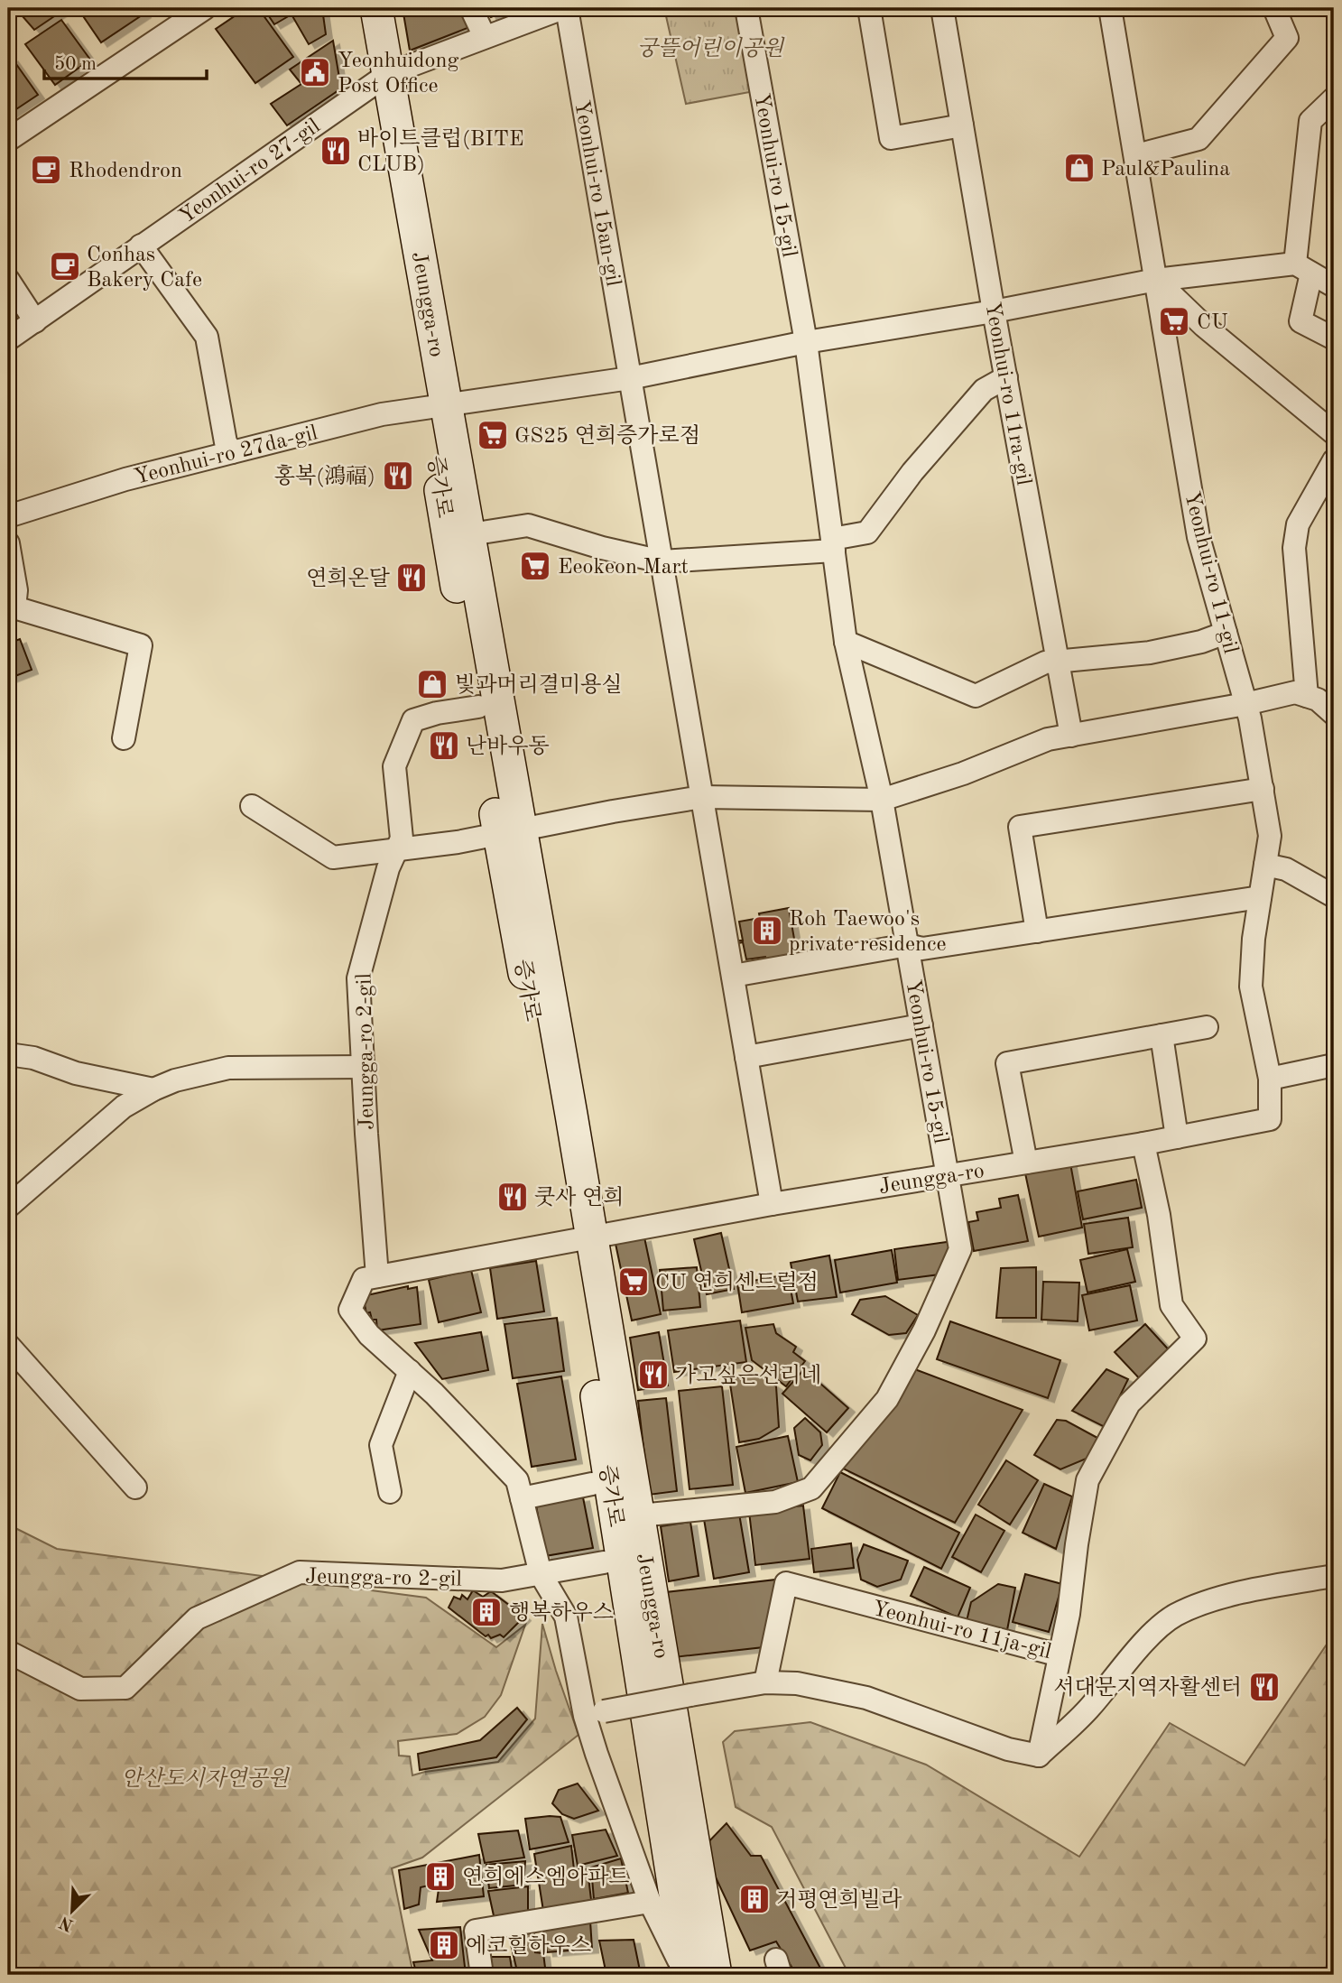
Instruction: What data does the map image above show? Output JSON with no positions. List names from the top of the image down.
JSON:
{
  "streets": {
    "main road": ["Jeungga-ro", "증가로"],
    "street": [
      "Yeonhui-ro 27-gil",
      "Yeonhui-ro 15-gil",
      "Yeonhui-ro 15an-gil",
      "Yeonhui-ro 11ra-gil",
      "Yeonhui-ro 27da-gil",
      "Yeonhui-ro 11-gil",
      "Jeungga-ro 2-gil",
      "Yeonhui-ro 11ja-gil"
    ]
  },
  "crossings": [
    ["Yeonhui-ro 27-gil", "Jeungga-ro"],
    ["Yeonhui-ro 15-gil", "Jeungga-ro"],
    ["Yeonhui-ro 15-gil", "Yeonhui-ro 11-gil"],
    ["Yeonhui-ro 15an-gil", "Jeungga-ro"],
    ["Jeungga-ro", "Yeonhui-ro 27da-gil"],
    ["Jeungga-ro", "증가로"],
    ["Jeungga-ro", "Yeonhui-ro 11-gil"],
    ["Jeungga-ro", "Jeungga-ro 2-gil"],
    ["Jeungga-ro", "Yeonhui-ro 11ja-gil"],
    ["Yeonhui-ro 27da-gil", "증가로"]
  ],
  "parks": ["궁뜰어린이공원", "안산도시자연공원"],
  "places": {
    "public building": ["Yeonhuidong Post Office"],
    "restaurant": [
      "바이트클럽(BITE CLUB)",
      "홍복(鴻福)",
      "연희온달",
      "난바우동",
      "쿳사 연희",
      "가고싶은선리네",
      "서대문지역자활센터"
    ],
    "shop": ["Paul&Paulina", "빛과머리결미용실"],
    "cafe": ["Rhodendron", "Conhas Bakery Cafe"],
    "supermarket": [
      "CU",
      "GS25 연희증가로점",
      "Eeokeon Mart",
      "CU 연희센트럴점"
    ],
    "building": [
      "Roh Taewoo's private residence",
      "행복하우스",
      "연희에스엠아파트",
      "거평연희빌라",
      "에코힐하우스"
    ]
  },
  "scale_bar": "50 m",
  "north": "bottom left"
}
